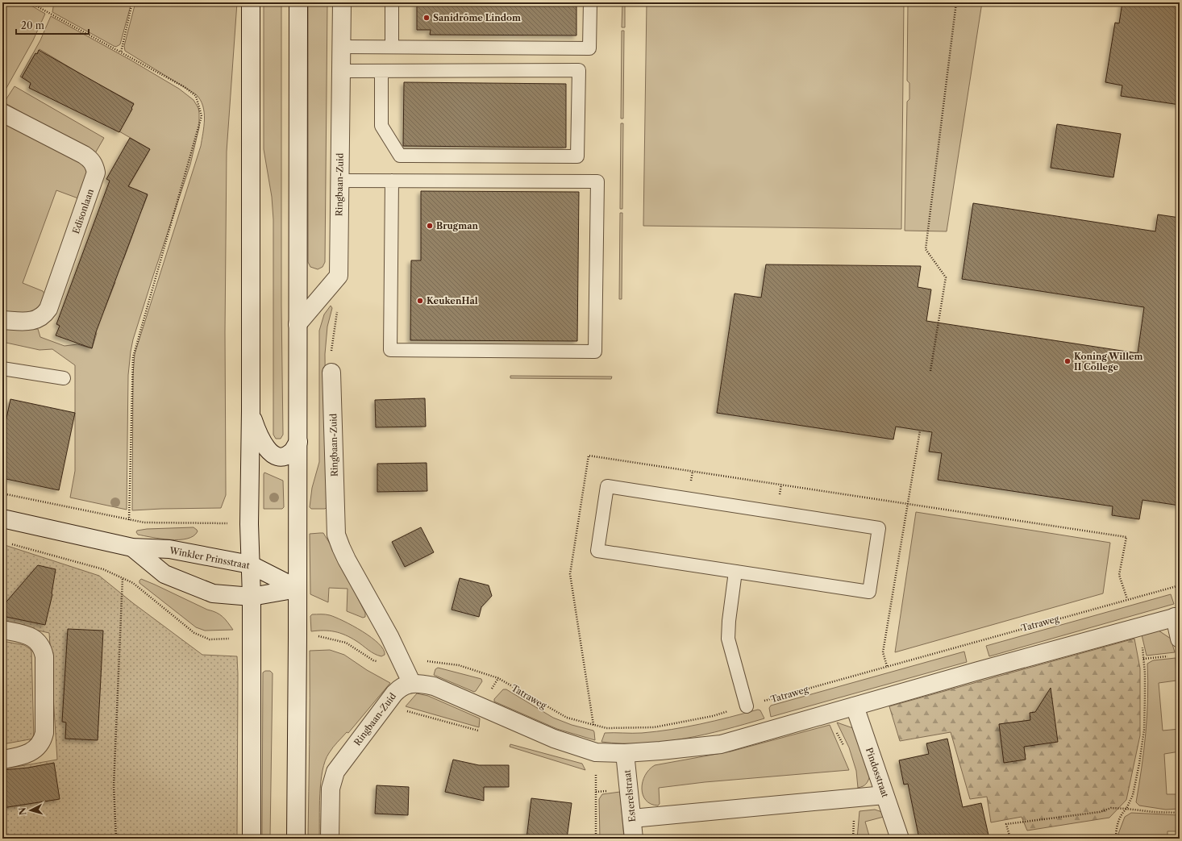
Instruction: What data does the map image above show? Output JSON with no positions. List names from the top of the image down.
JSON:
{
  "streets": {
    "street": [
      "Ringbaan-Zuid",
      "Edisonlaan",
      "Winkler Prinsstraat",
      "Pindosstraat",
      "Esterelstraat"
    ],
    "path": ["Tatraweg"]
  },
  "crossings": [
    ["Ringbaan-Zuid", "Tatraweg"]
  ],
  "places": [
    "Sanidrõme Lindom",
    "Brugman",
    "KeukenHal",
    "Koning Willem II College"
  ],
  "scale_bar": "20 m",
  "north": "left"
}
